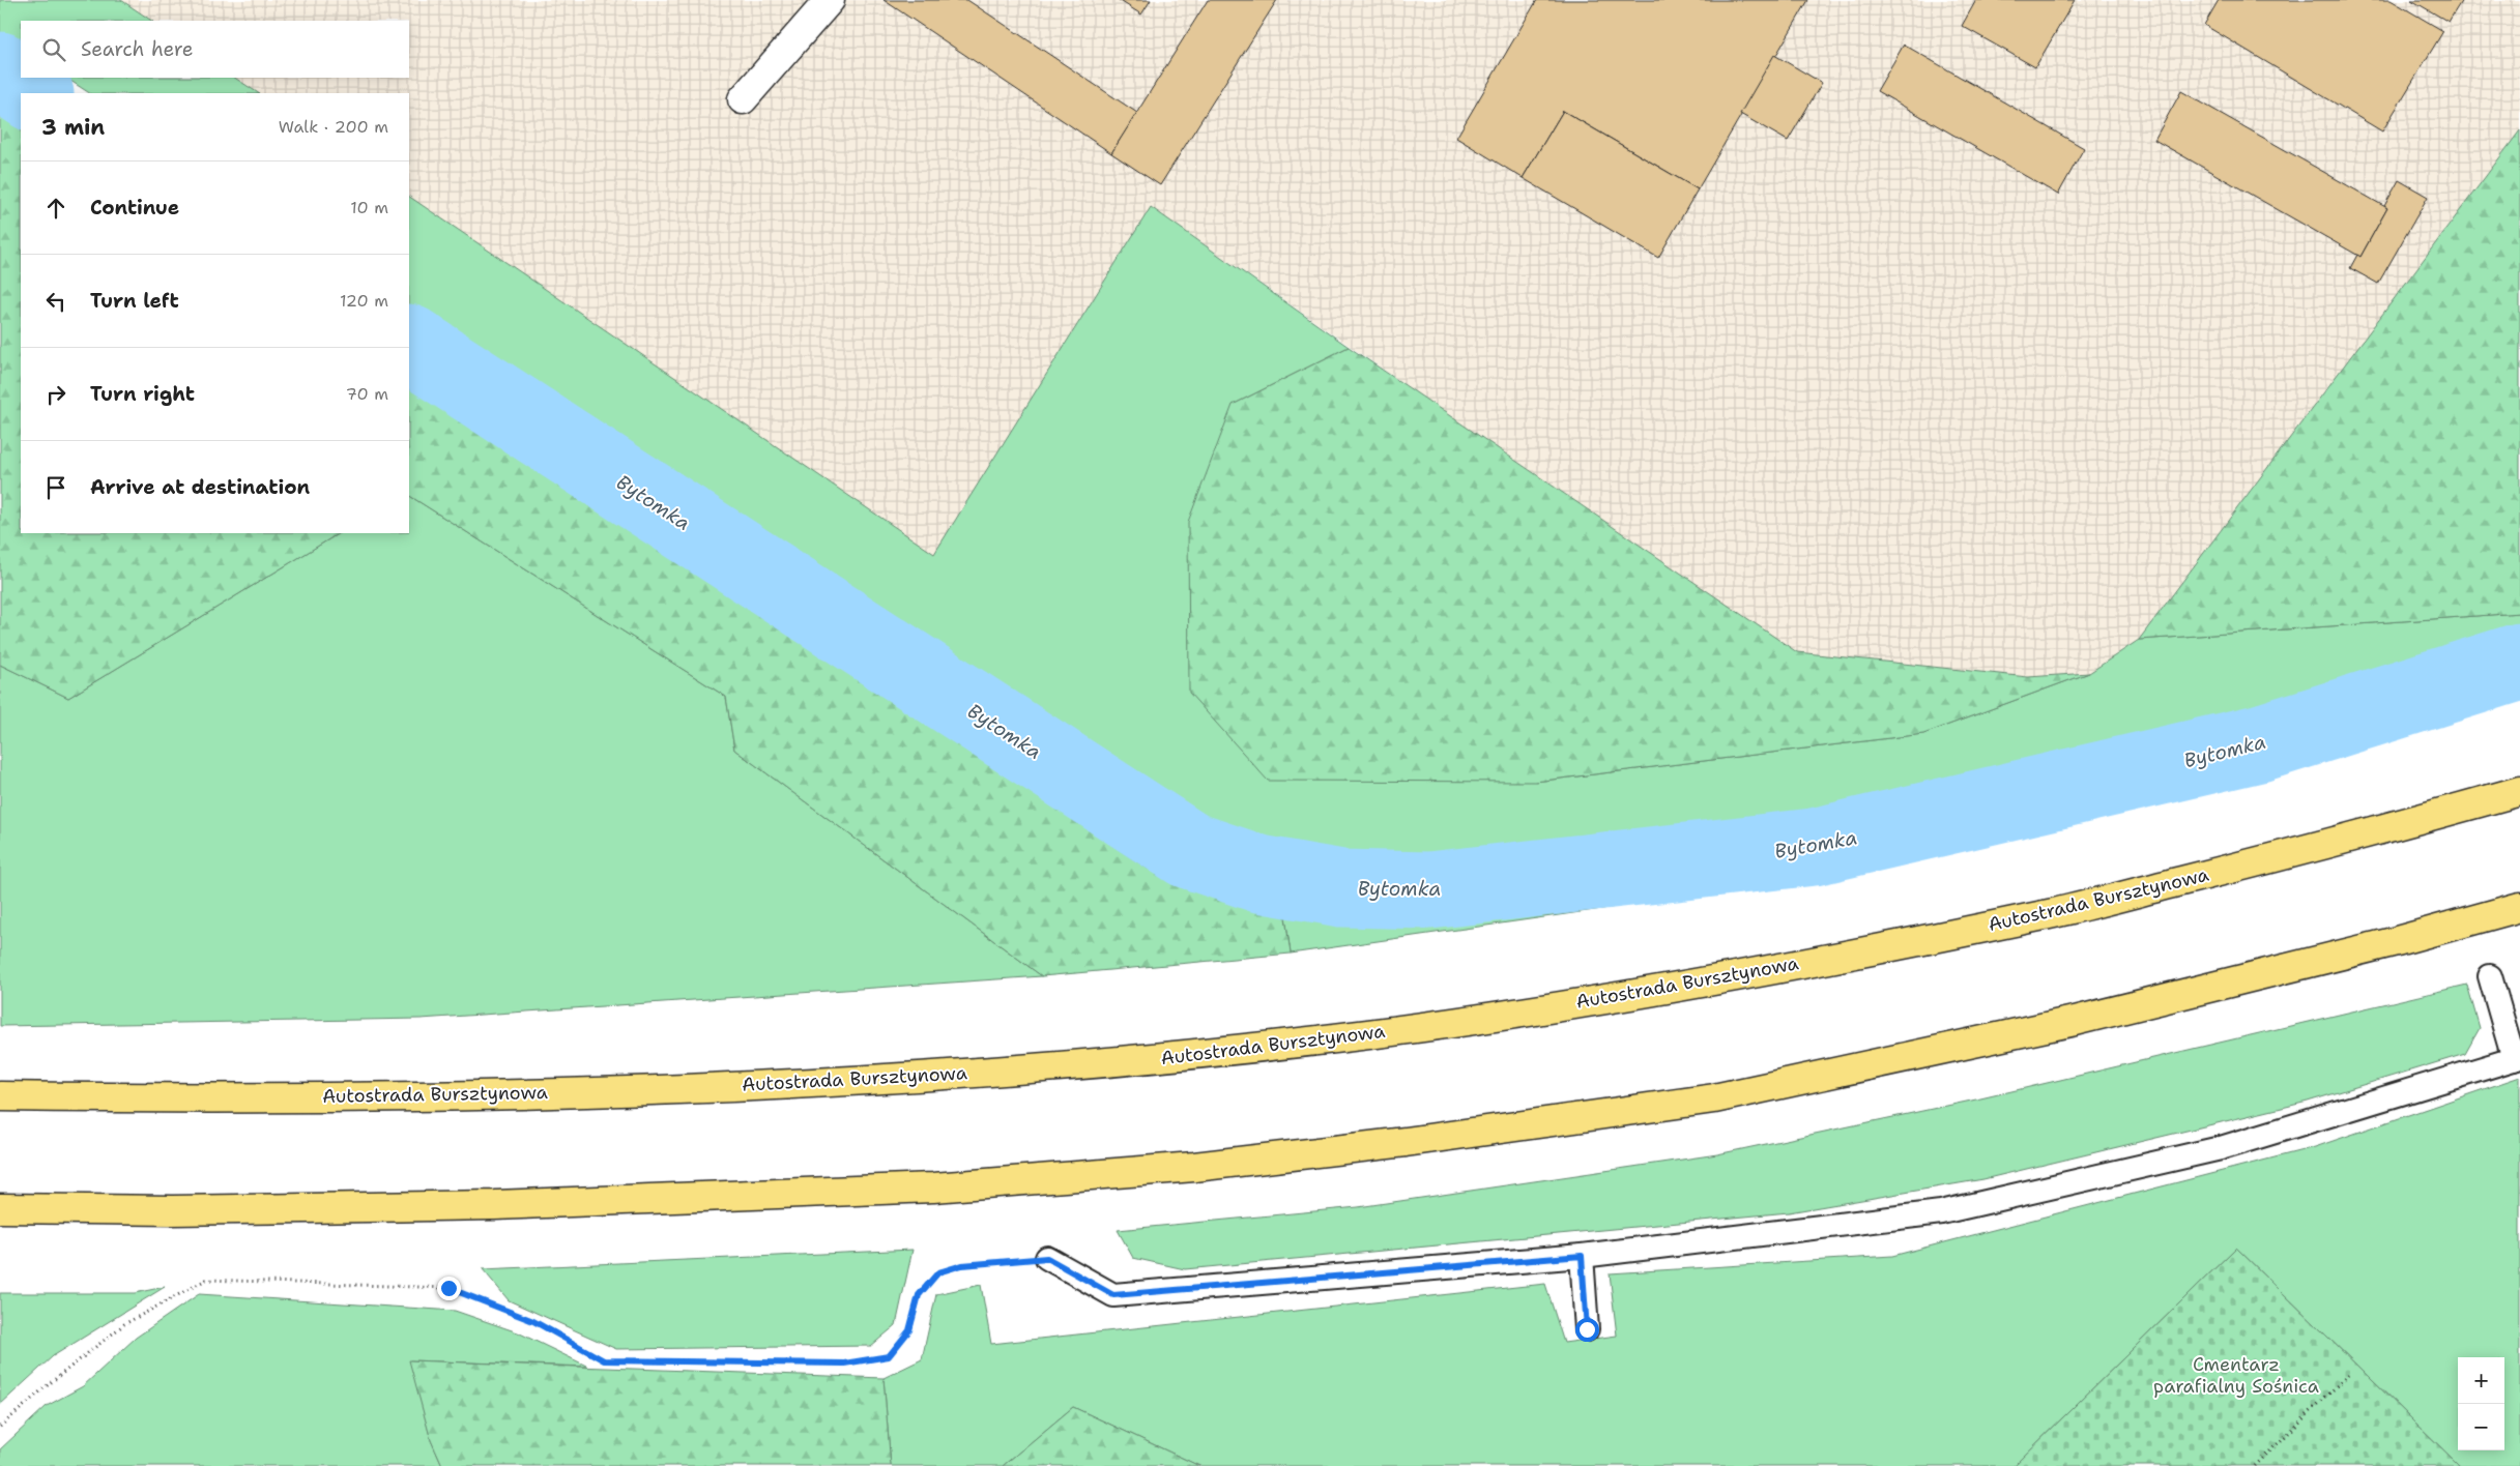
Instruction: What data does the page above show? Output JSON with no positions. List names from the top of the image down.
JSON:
{
  "streets": {
    "highway": ["Autostrada Bursztynowa"]
  },
  "water": ["Bytomka"],
  "parks": ["Cmentarz parafialny Sośnica"],
  "page": {
    "search": "Search here",
    "heading": ["3 min", "Walk · 200 m"],
    "list": [
      ["Continue", "10 m"],
      ["Turn left", "120 m"],
      ["Turn right", "70 m"],
      "Arrive at destination"
    ],
    "map_buttons": ["+", "−"]
  }
}
